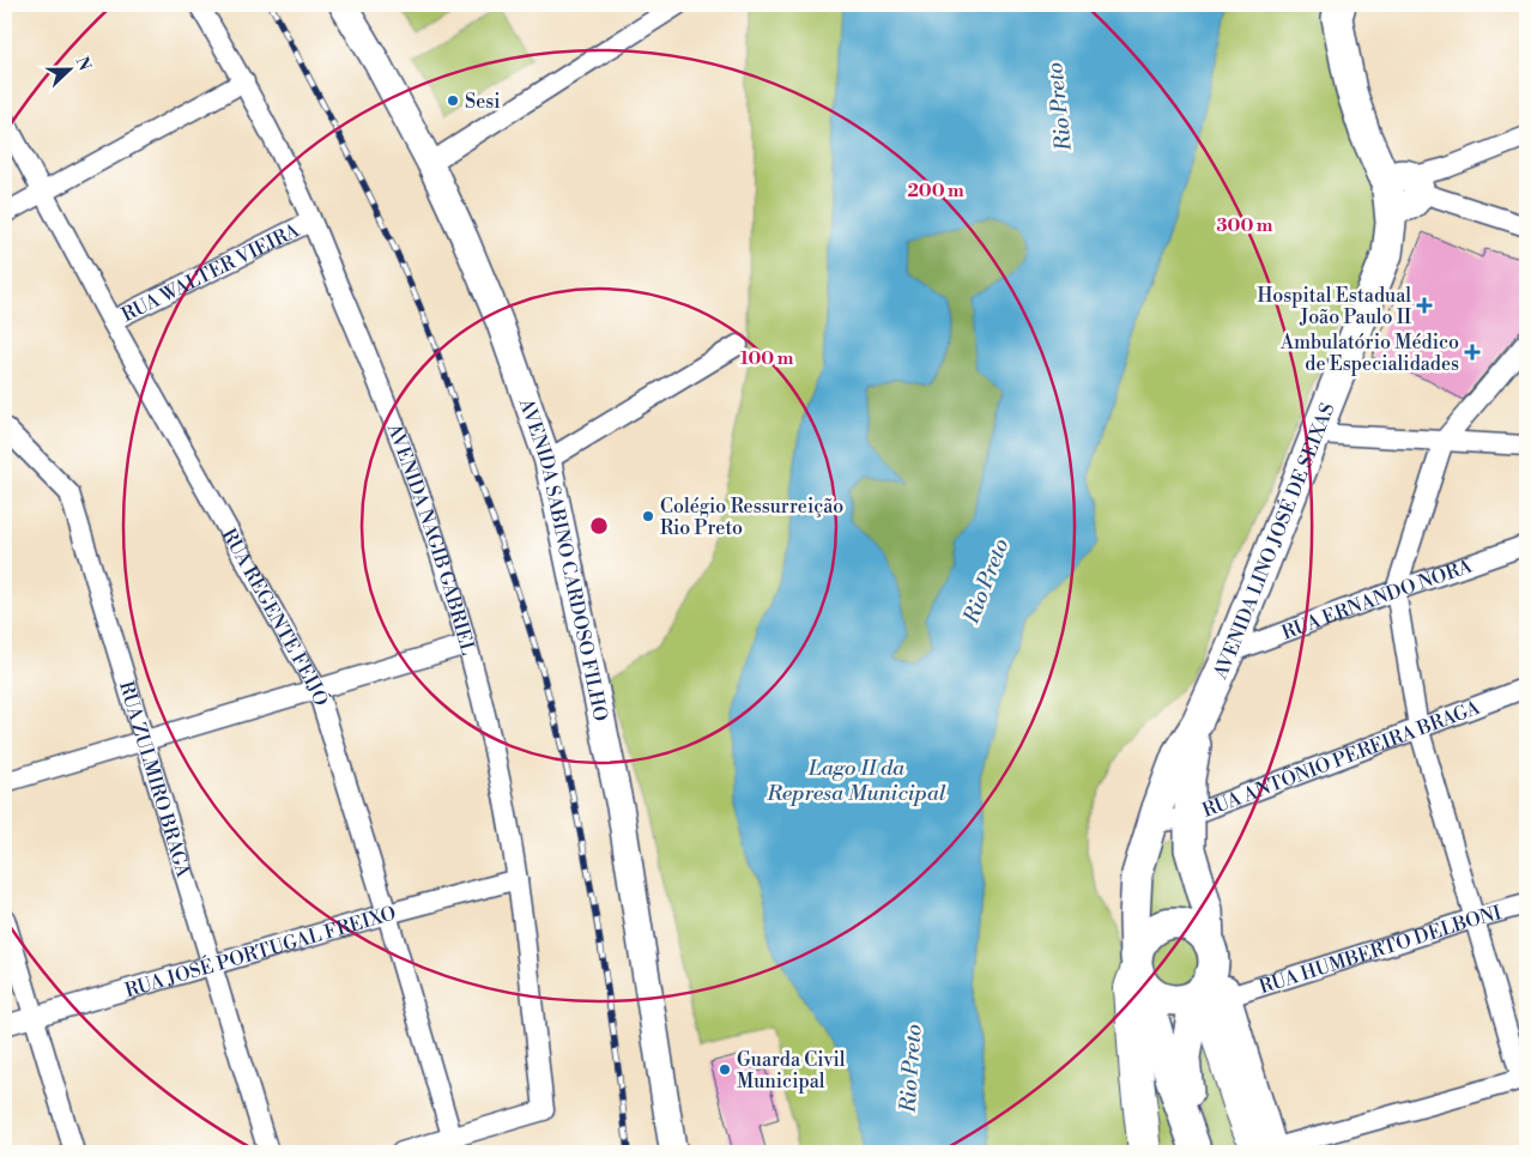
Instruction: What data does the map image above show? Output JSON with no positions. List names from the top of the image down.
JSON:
{
  "streets": {
    "main road": ["AVENIDA LINO JOSÉ DE SEIXAS", "AVENIDA SABINO CARDOSO FILHO"],
    "street": [
      "RUA WALTER VIEIRA",
      "AVENIDA NAGIB GABRIEL",
      "RUA ERNANDO NORA",
      "RUA REGENTE FEIJÓ",
      "RUA ANTÔNIO PEREIRA BRAGA",
      "RUA ZULMIRO BRAGA",
      "RUA HUMBERTO DELBONI",
      "RUA JOSÉ PORTUGAL FREIXO"
    ]
  },
  "crossings": [
    ["RUA WALTER VIEIRA", "AVENIDA NAGIB GABRIEL"],
    ["RUA WALTER VIEIRA", "RUA REGENTE FEIJÓ"],
    ["AVENIDA NAGIB GABRIEL", "RUA REGENTE FEIJÓ"],
    ["AVENIDA NAGIB GABRIEL", "RUA JOSÉ PORTUGAL FREIXO"],
    ["AVENIDA LINO JOSÉ DE SEIXAS", "RUA ERNANDO NORA"],
    ["AVENIDA LINO JOSÉ DE SEIXAS", "RUA ANTÔNIO PEREIRA BRAGA"],
    ["AVENIDA LINO JOSÉ DE SEIXAS", "RUA HUMBERTO DELBONI"],
    ["RUA REGENTE FEIJÓ", "RUA JOSÉ PORTUGAL FREIXO"],
    ["RUA ZULMIRO BRAGA", "RUA JOSÉ PORTUGAL FREIXO"]
  ],
  "water": ["Rio Preto", "Lago II da Represa Municipal"],
  "places": {
    "other": ["Sesi", "Colégio Ressurreição Rio Preto", "Guarda Civil Municipal"],
    "health": ["Hospital Estadual João Paulo II", "Ambulatório Médico de Especialidades"]
  },
  "north": "right",
  "rings": ["200 m", "300 m", "100 m"]
}
